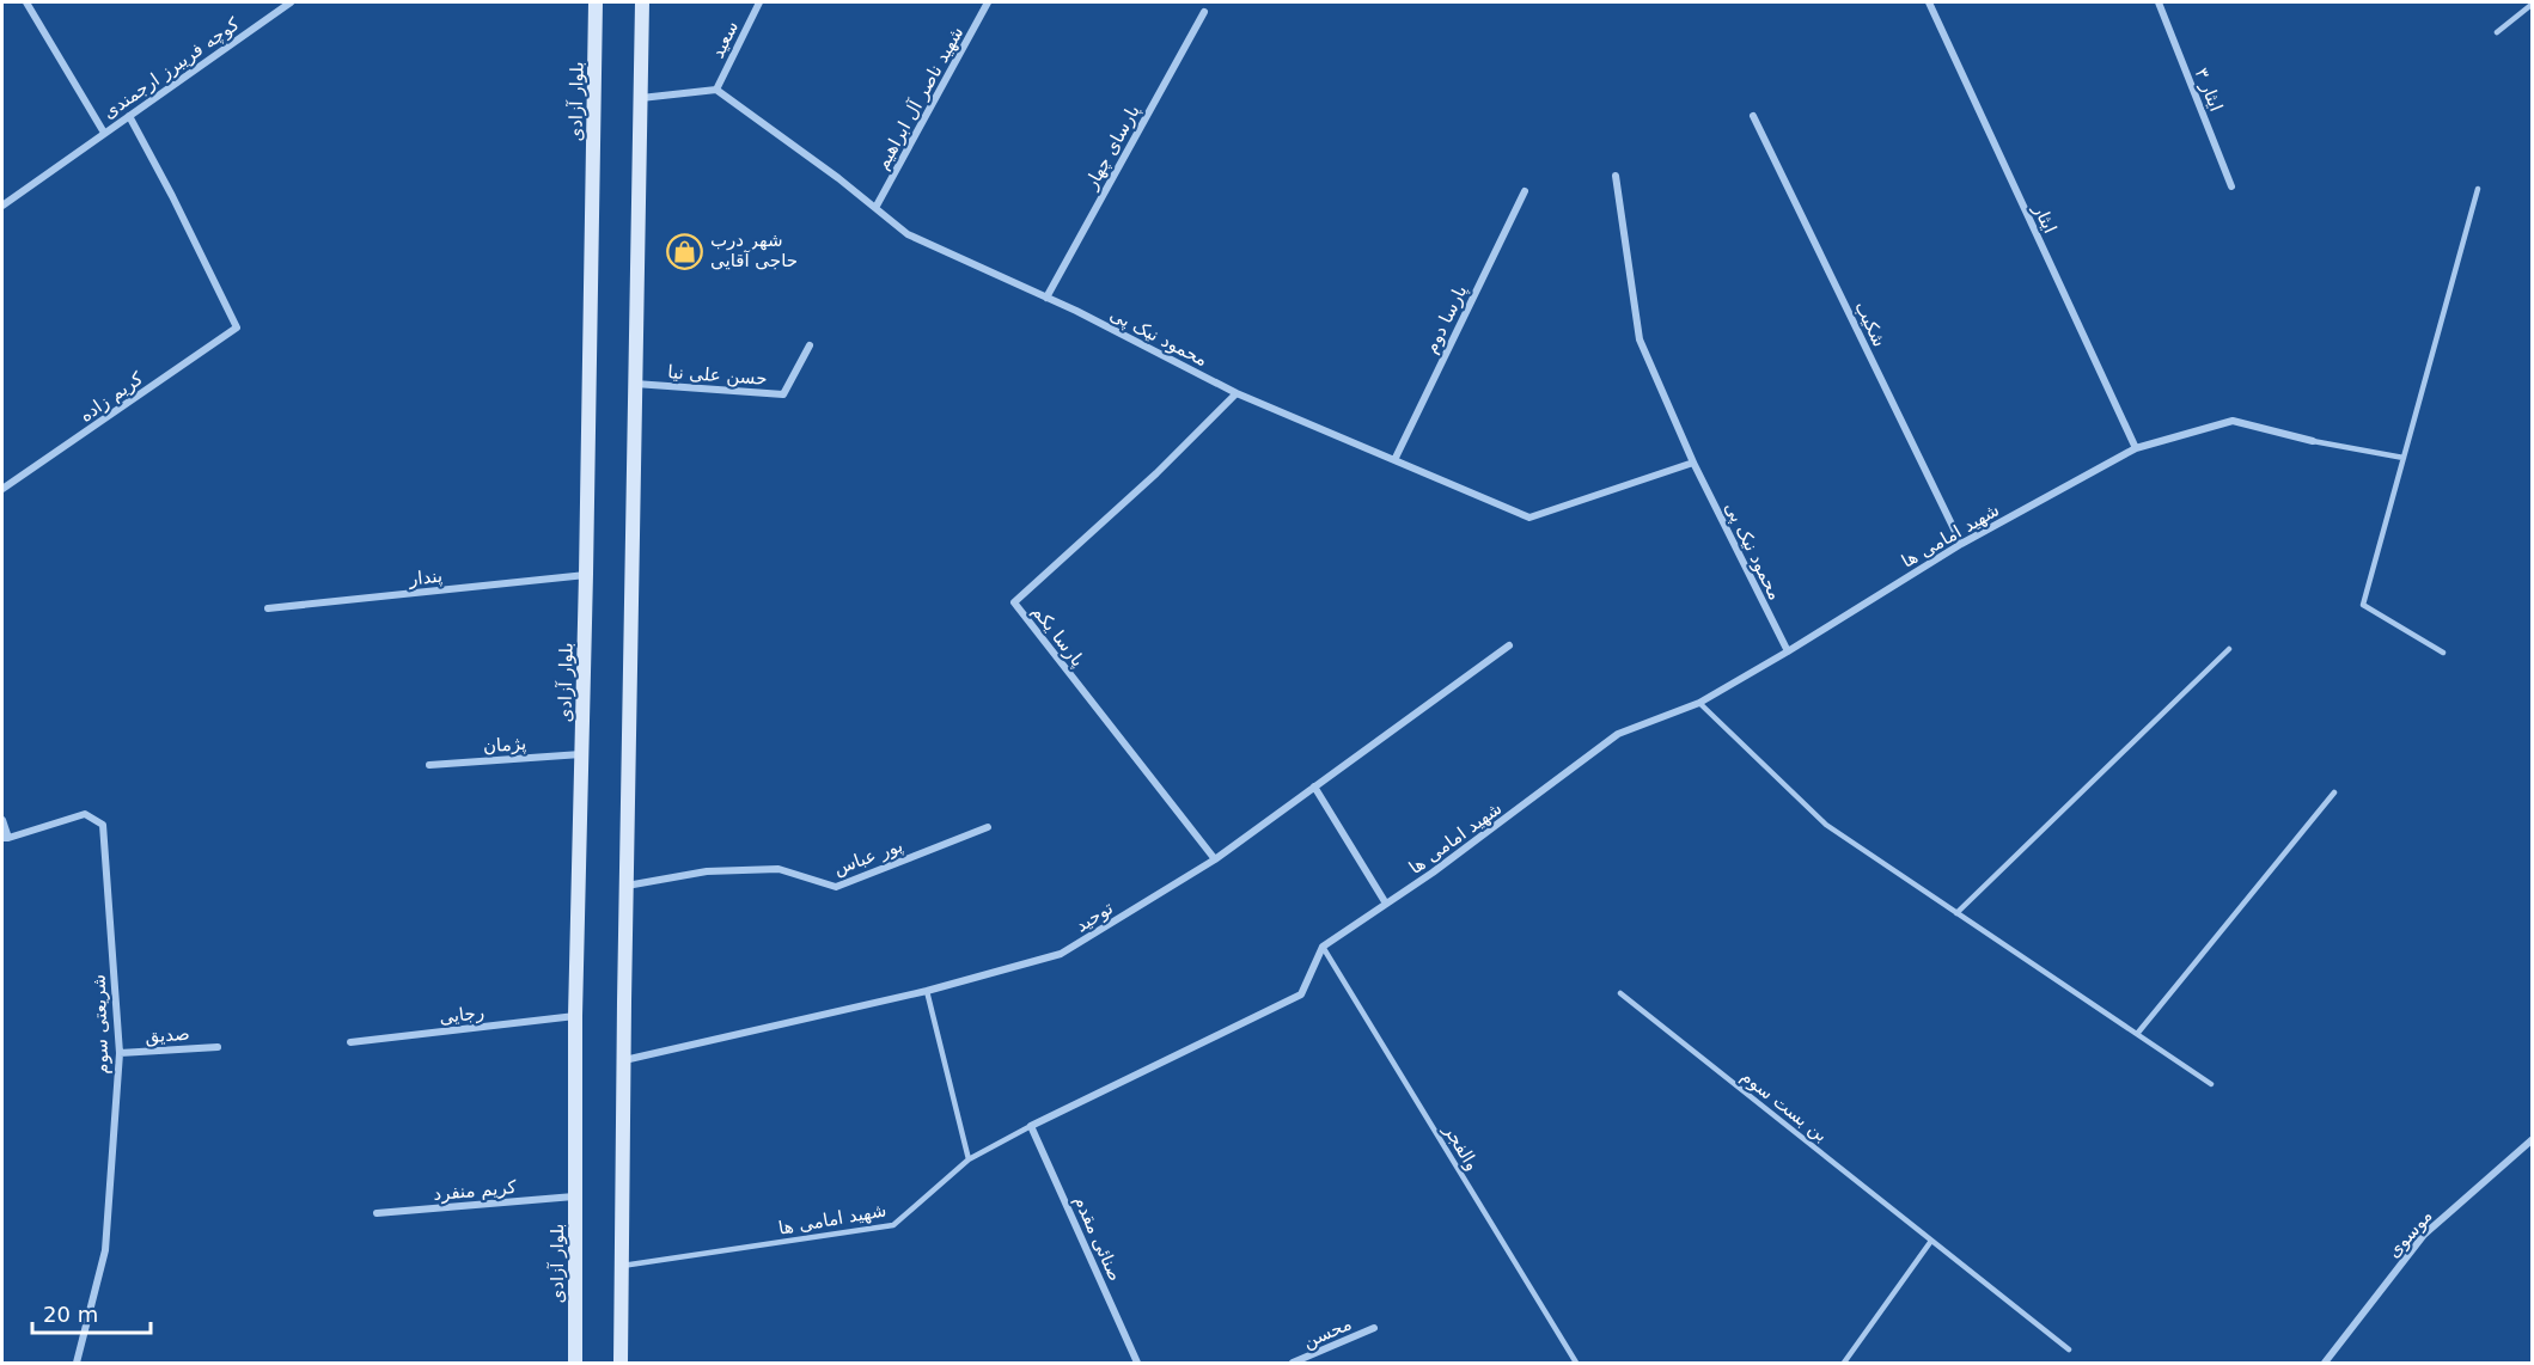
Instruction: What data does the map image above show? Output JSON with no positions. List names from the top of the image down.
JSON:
{
  "streets": {
    "main road": ["بلوار آزادی"],
    "street": [
      "سعید",
      "کوچه فریبرز ارجمندی",
      "ایثار ۳",
      "شهید ناصر آل ابراهیم",
      "پارسای چهار",
      "ایثار",
      "پارسا دوم",
      "شکیب",
      "محمود نیک پی",
      "حسن علی نیا",
      "کریم زاده",
      "شهید امامی ها",
      "پندار",
      "پارسا یکم",
      "پژمان",
      "پور عباس",
      "توحید",
      "رجایی",
      "شریعتی سوم",
      "صدیق",
      "کریم منفرد",
      "موسوی",
      "صنائی مقدم",
      "محسن"
    ],
    "lane": ["بن بست سوم", "والفجر"]
  },
  "crossings": [
    ["سعید", "محمود نیک پی"],
    ["کوچه فریبرز ارجمندی", "کریم زاده"],
    ["شهید ناصر آل ابراهیم", "محمود نیک پی"],
    ["بلوار آزادی", "پندار"],
    ["بلوار آزادی", "پژمان"],
    ["بلوار آزادی", "رجایی"],
    ["بلوار آزادی", "کریم منفرد"],
    ["پارسای چهار", "محمود نیک پی"],
    ["ایثار", "شهید امامی ها"],
    ["پارسا دوم", "محمود نیک پی"],
    ["شکیب", "شهید امامی ها"],
    ["محمود نیک پی", "شهید امامی ها"],
    ["محمود نیک پی", "پارسا یکم"],
    ["شهید امامی ها", "والفجر"],
    ["شهید امامی ها", "صنائی مقدم"],
    ["پارسا یکم", "توحید"],
    ["شریعتی سوم", "صدیق"]
  ],
  "places": {
    "shop": ["شهر درب حاجی آقایی"]
  },
  "scale_bar": "20 m"
}
